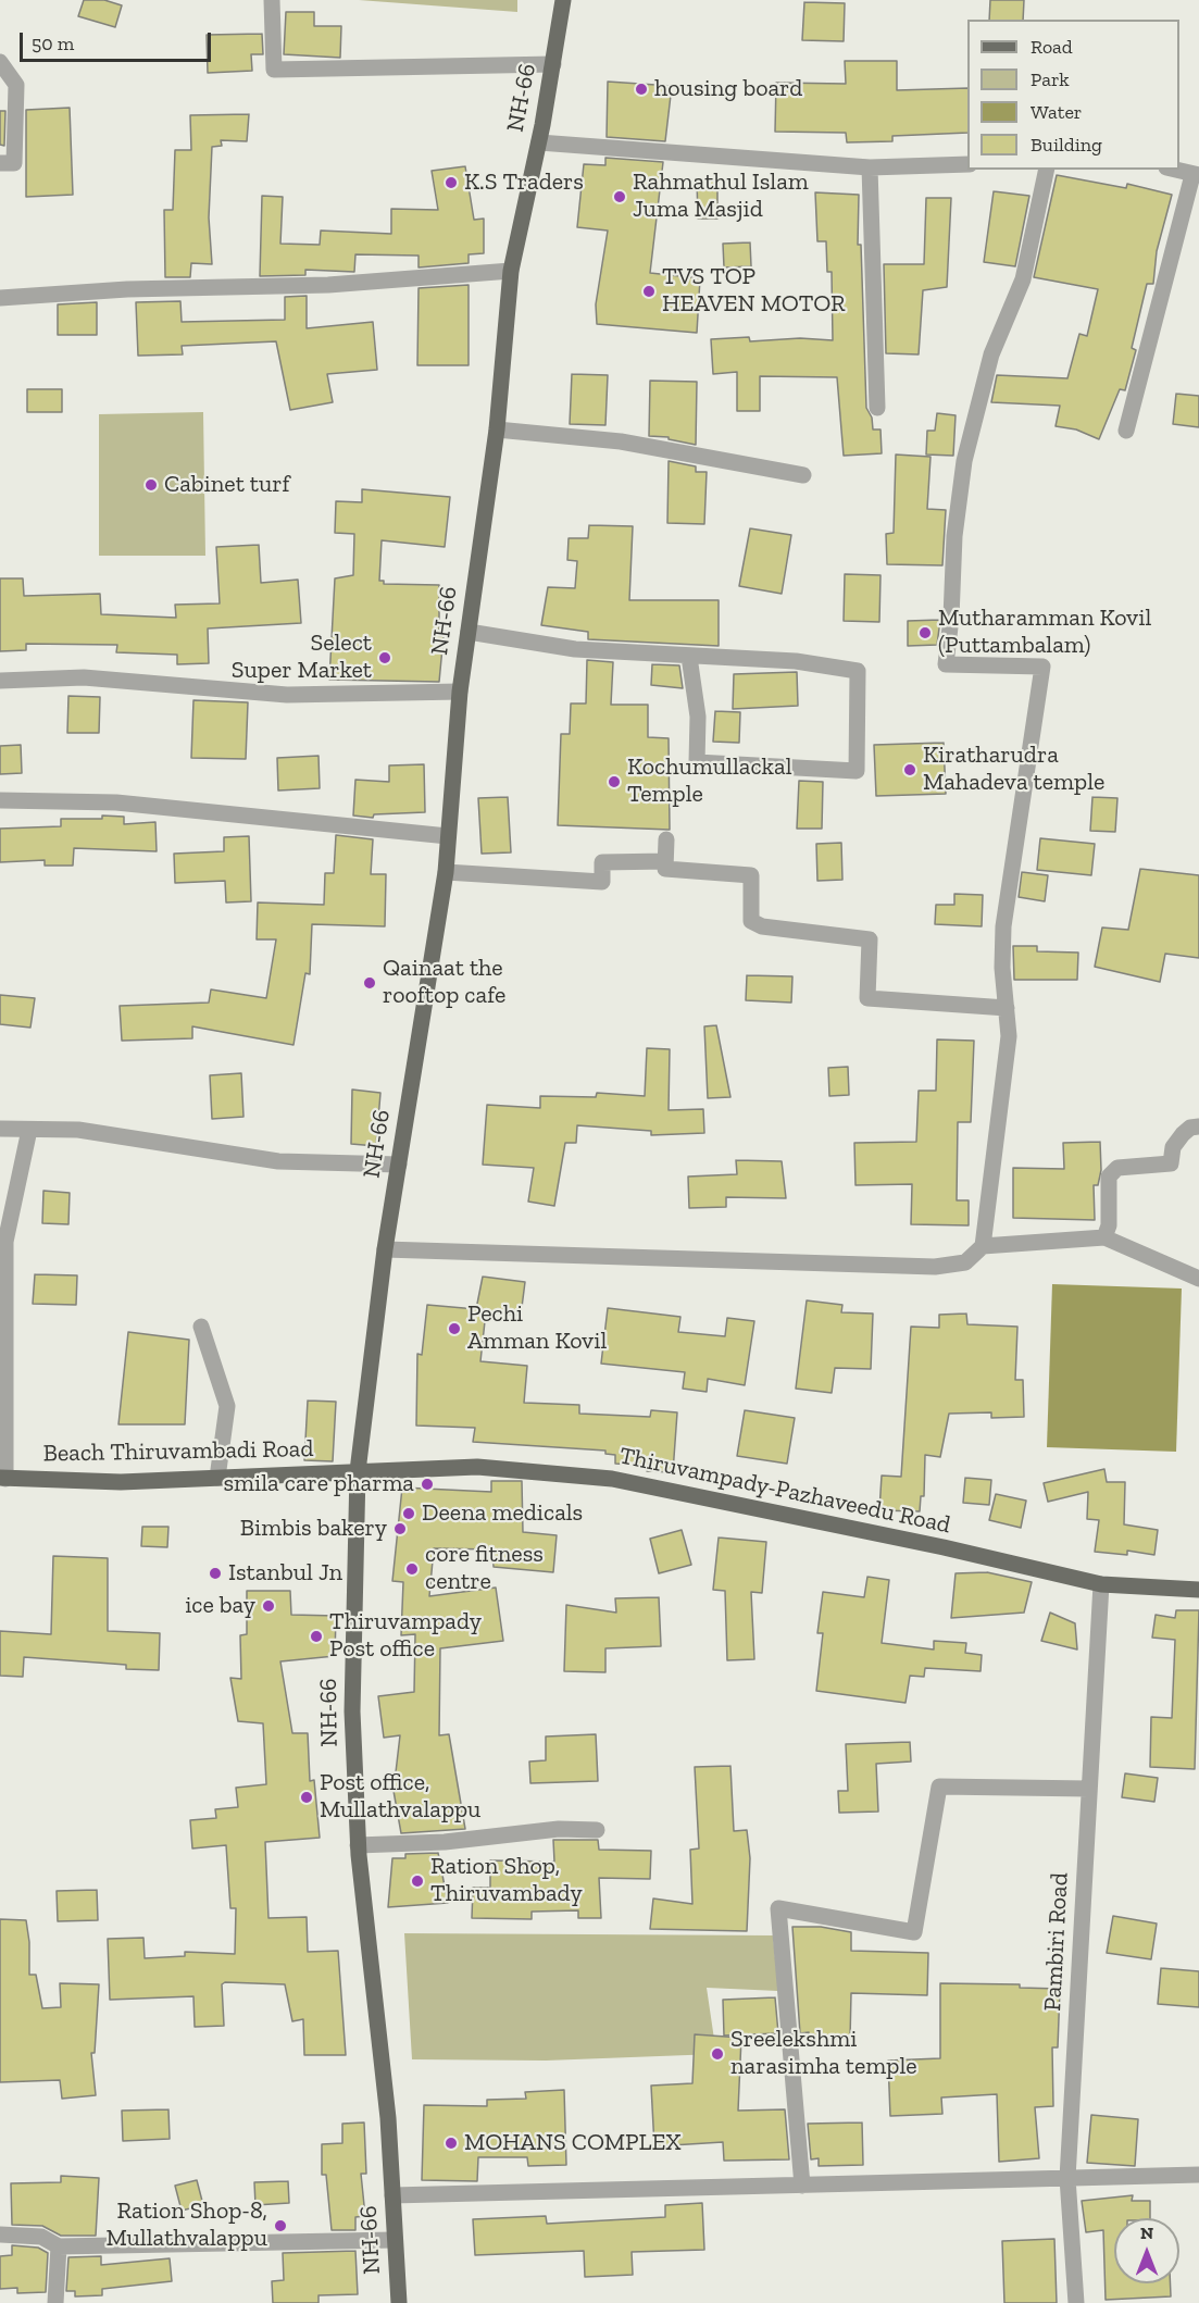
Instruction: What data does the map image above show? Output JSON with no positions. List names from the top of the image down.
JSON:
{
  "streets": {
    "main road": ["NH-66", "Beach Thiruvambadi Road", "Thiruvampady-Pazhaveedu Road"],
    "street": ["Pambiri Road"]
  },
  "crossings": [
    ["NH-66", "Beach Thiruvambadi Road"],
    ["NH-66", "Thiruvampady-Pazhaveedu Road"],
    ["Beach Thiruvambadi Road", "Thiruvampady-Pazhaveedu Road"],
    ["Thiruvampady-Pazhaveedu Road", "Pambiri Road"]
  ],
  "places": [
    "housing board",
    "K.S Traders",
    "Rahmathul Islam Juma Masjid",
    "TVS TOP HEAVEN MOTOR",
    "Cabinet turf",
    "Mutharamman Kovil (Puttambalam)",
    "Select Super Market",
    "Kiratharudra Mahadeva temple",
    "Kochumullackal Temple",
    "Qainaat the rooftop cafe",
    "Pechi Amman Kovil",
    "smila care pharma",
    "Deena medicals",
    "Bimbis bakery",
    "core fitness centre",
    "Istanbul Jn",
    "ice bay",
    "Thiruvampady Post office",
    "Post office, Mullathvalappu",
    "Ration Shop, Thiruvambady",
    "Sreelekshmi narasimha temple",
    "MOHANS COMPLEX",
    "Ration Shop-8, Mullathvalappu"
  ],
  "legend": [
    "Road",
    "Park",
    "Water",
    "Building"
  ],
  "scale_bar": "50 m",
  "north": "top"
}
